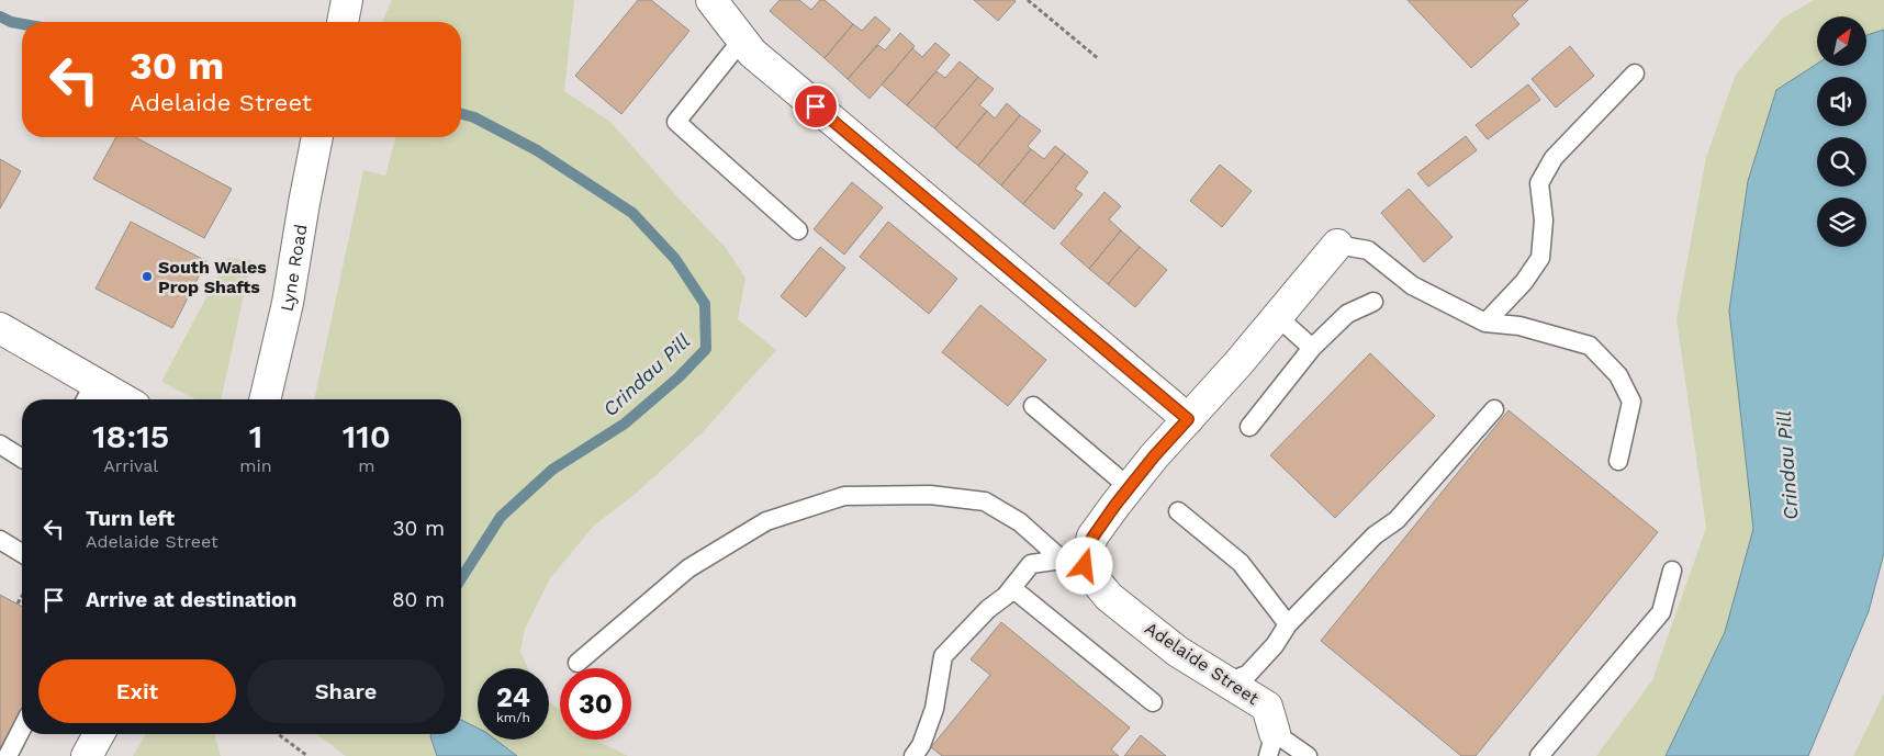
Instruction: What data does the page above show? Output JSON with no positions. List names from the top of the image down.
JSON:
{
  "streets": {
    "street": ["Lyne Road", "Adelaide Street"]
  },
  "water": ["Crindau Pill"],
  "places": ["South Wales Prop Shafts"],
  "north": "top right",
  "page": {
    "turn": ["30 m", "Adelaide Street"],
    "eta": [
      "18:15",
      "Arrival",
      "1",
      "min",
      "110",
      "m"
    ],
    "list": [
      {
        "name": "Turn left",
        "note": "Adelaide Street",
        "value": "30 m"
      },
      {
        "name": "Arrive at destination",
        "value": "80 m"
      }
    ],
    "buttons": ["Exit", "Share"],
    "speed": "24 km/h",
    "limit": "30"
  }
}
